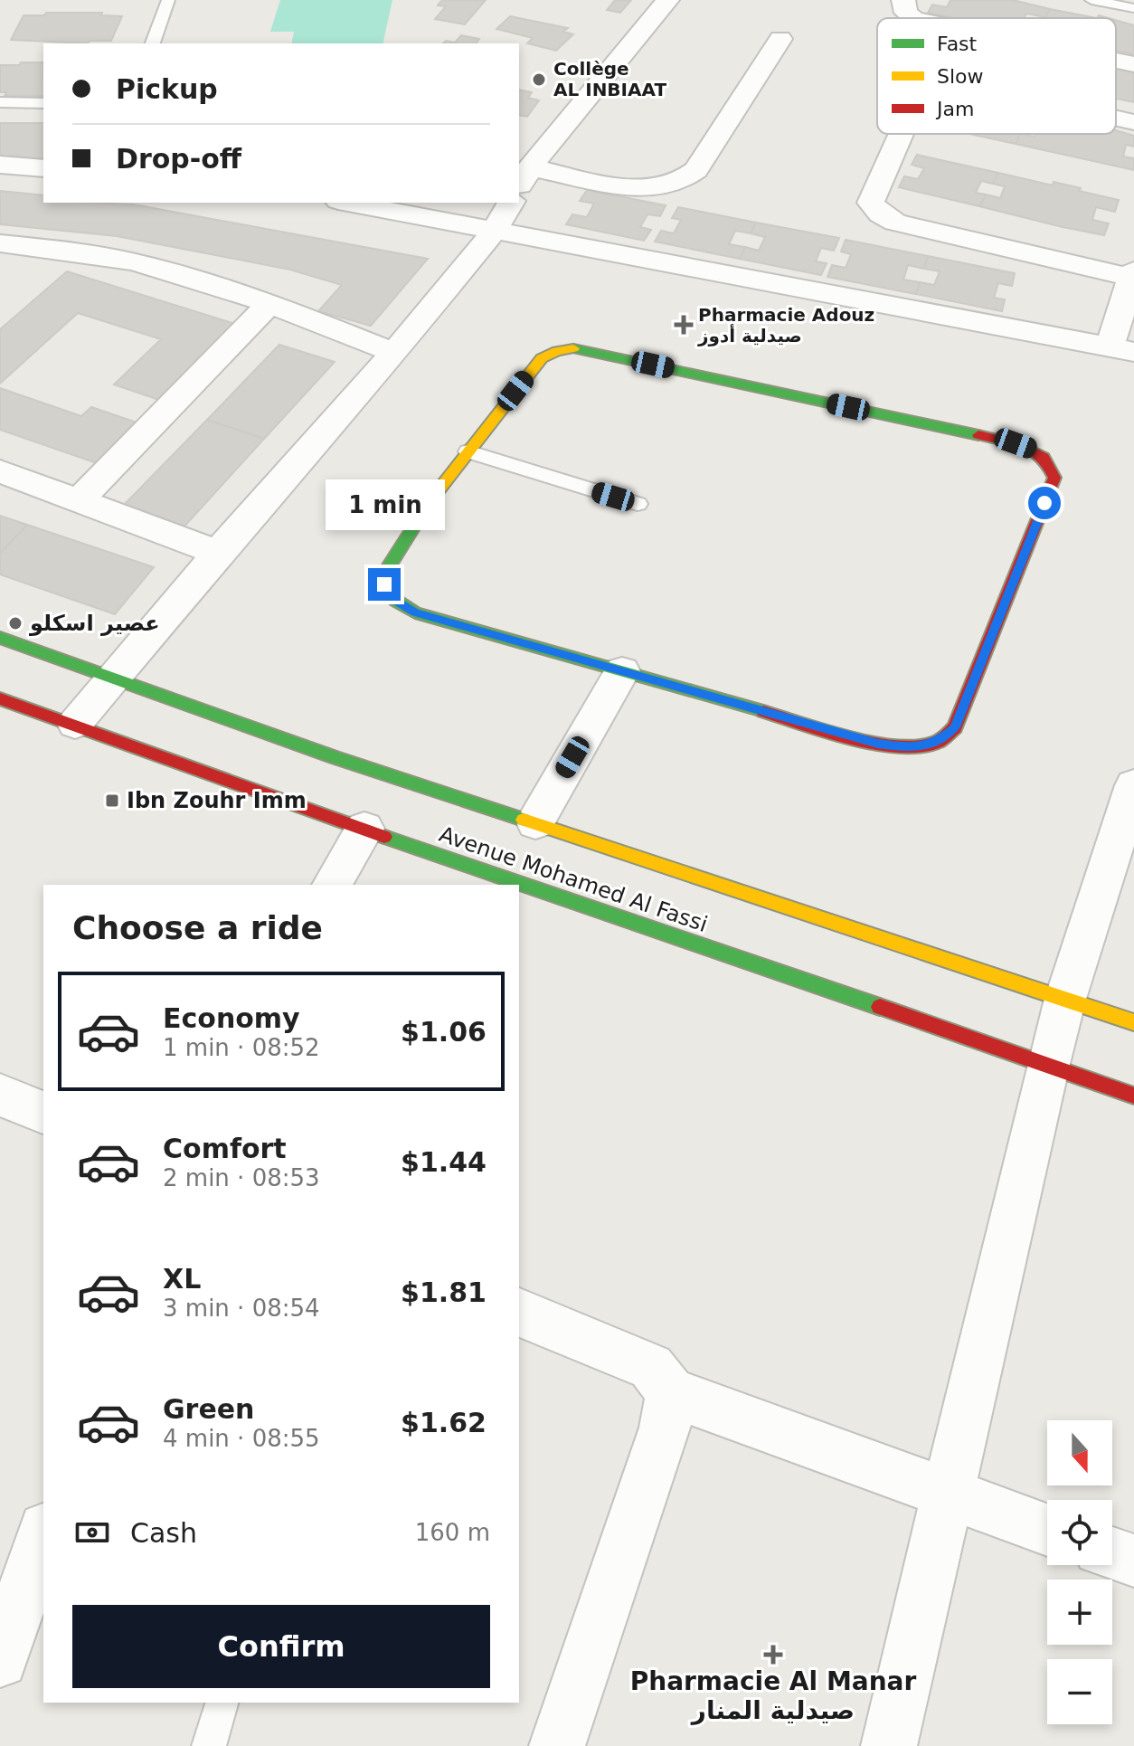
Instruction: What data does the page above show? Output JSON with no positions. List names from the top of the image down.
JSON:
{
  "streets": {
    "street": ["Avenue Mohamed Al Fassi"]
  },
  "places": {
    "other": ["Collège AL INBIAAT", "عصير اسكلو"],
    "health": ["Pharmacie Adouz صيدلية أدوز", "Pharmacie Al Manar صيدلية المنار"],
    "transit": ["Ibn Zouhr Imm"]
  },
  "legend": ["Fast", "Slow", "Jam"],
  "north": "bottom",
  "page": {
    "banner": ["Pickup", "Drop-off"],
    "bubble": "1 min",
    "heading": "Choose a ride",
    "list": [
      {
        "name": "Economy",
        "note": "1 min · 08:52",
        "value": "$1.06"
      },
      {
        "name": "Comfort",
        "note": "2 min · 08:53",
        "value": "$1.44"
      },
      {
        "name": "XL",
        "note": "3 min · 08:54",
        "value": "$1.81"
      },
      {
        "name": "Green",
        "note": "4 min · 08:55",
        "value": "$1.62"
      }
    ],
    "map_buttons": ["+", "−"],
    "pay": ["Cash", "160 m"],
    "buttons": "Confirm"
  }
}
